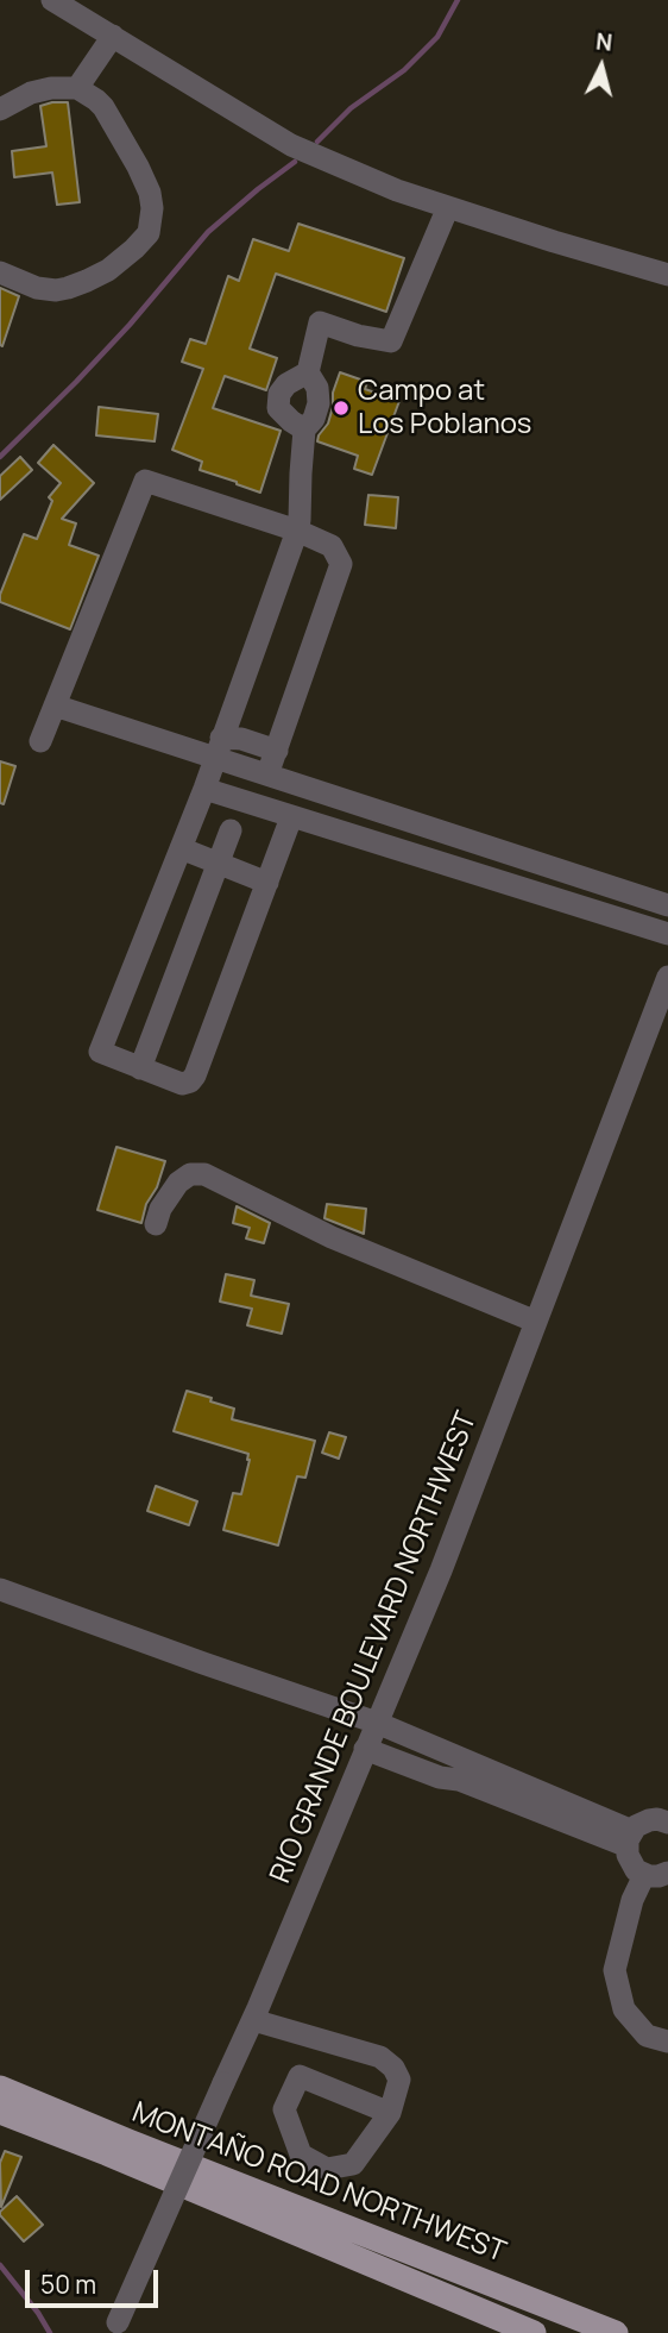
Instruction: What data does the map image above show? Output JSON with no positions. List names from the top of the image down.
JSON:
{
  "streets": {
    "main road": ["MONTAÑO ROAD NORTHWEST"],
    "street": ["RIO GRANDE BOULEVARD NORTHWEST"]
  },
  "places": ["Campo at Los Poblanos"],
  "scale_bar": "50 m",
  "north": "top"
}
